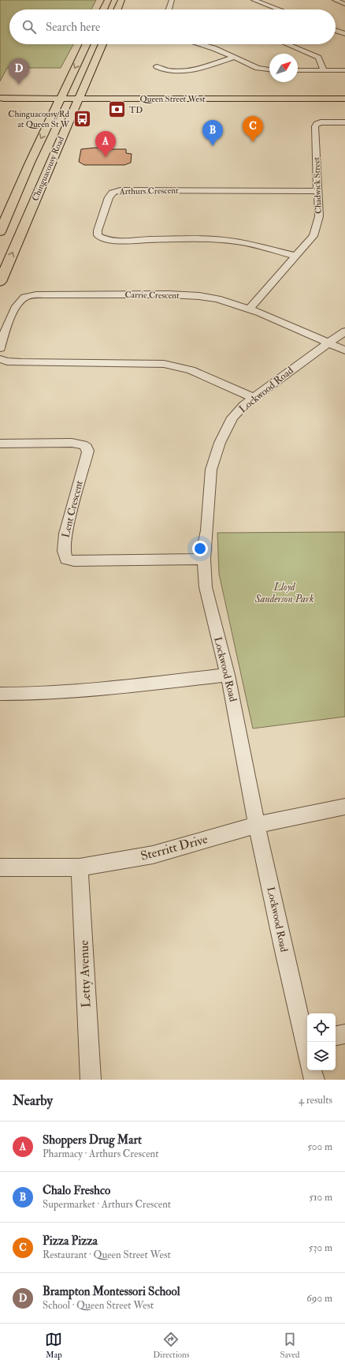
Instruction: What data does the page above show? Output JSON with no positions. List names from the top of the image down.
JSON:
{
  "streets": {
    "main road": ["Queen Street West", "Chinguacousy Road"],
    "street": [
      "Chadwick Street",
      "Arthurs Crescent",
      "Carrie Crescent",
      "Lockwood Road",
      "Lent Crescent",
      "Sterritt Drive",
      "Letty Avenue"
    ]
  },
  "crossings": [
    ["Queen Street West", "Chinguacousy Road"],
    ["Chadwick Street", "Arthurs Crescent"],
    ["Chadwick Street", "Carrie Crescent"],
    ["Carrie Crescent", "Lockwood Road"],
    ["Lockwood Road", "Lent Crescent"],
    ["Lockwood Road", "Sterritt Drive"],
    ["Sterritt Drive", "Letty Avenue"]
  ],
  "parks": ["Lloyd Sanderson Park"],
  "places": {
    "bank": ["TD"],
    "bus stop": ["Chinguacousy Rd at Queen St W"]
  },
  "north": "top right",
  "page": {
    "search": "Search here",
    "pins": [
      "D",
      "C",
      "B",
      "A"
    ],
    "heading": ["Nearby", "4 results"],
    "list": [
      {
        "mark": "A",
        "name": "Shoppers Drug Mart",
        "note": "Pharmacy · Arthurs Crescent",
        "value": "500 m"
      },
      {
        "mark": "B",
        "name": "Chalo Freshco",
        "note": "Supermarket · Arthurs Crescent",
        "value": "510 m"
      },
      {
        "mark": "C",
        "name": "Pizza Pizza",
        "note": "Restaurant · Queen Street West",
        "value": "530 m"
      },
      {
        "mark": "D",
        "name": "Brampton Montessori School",
        "note": "School · Queen Street West",
        "value": "690 m"
      }
    ],
    "nav": ["Map", "Directions", "Saved"]
  }
}
